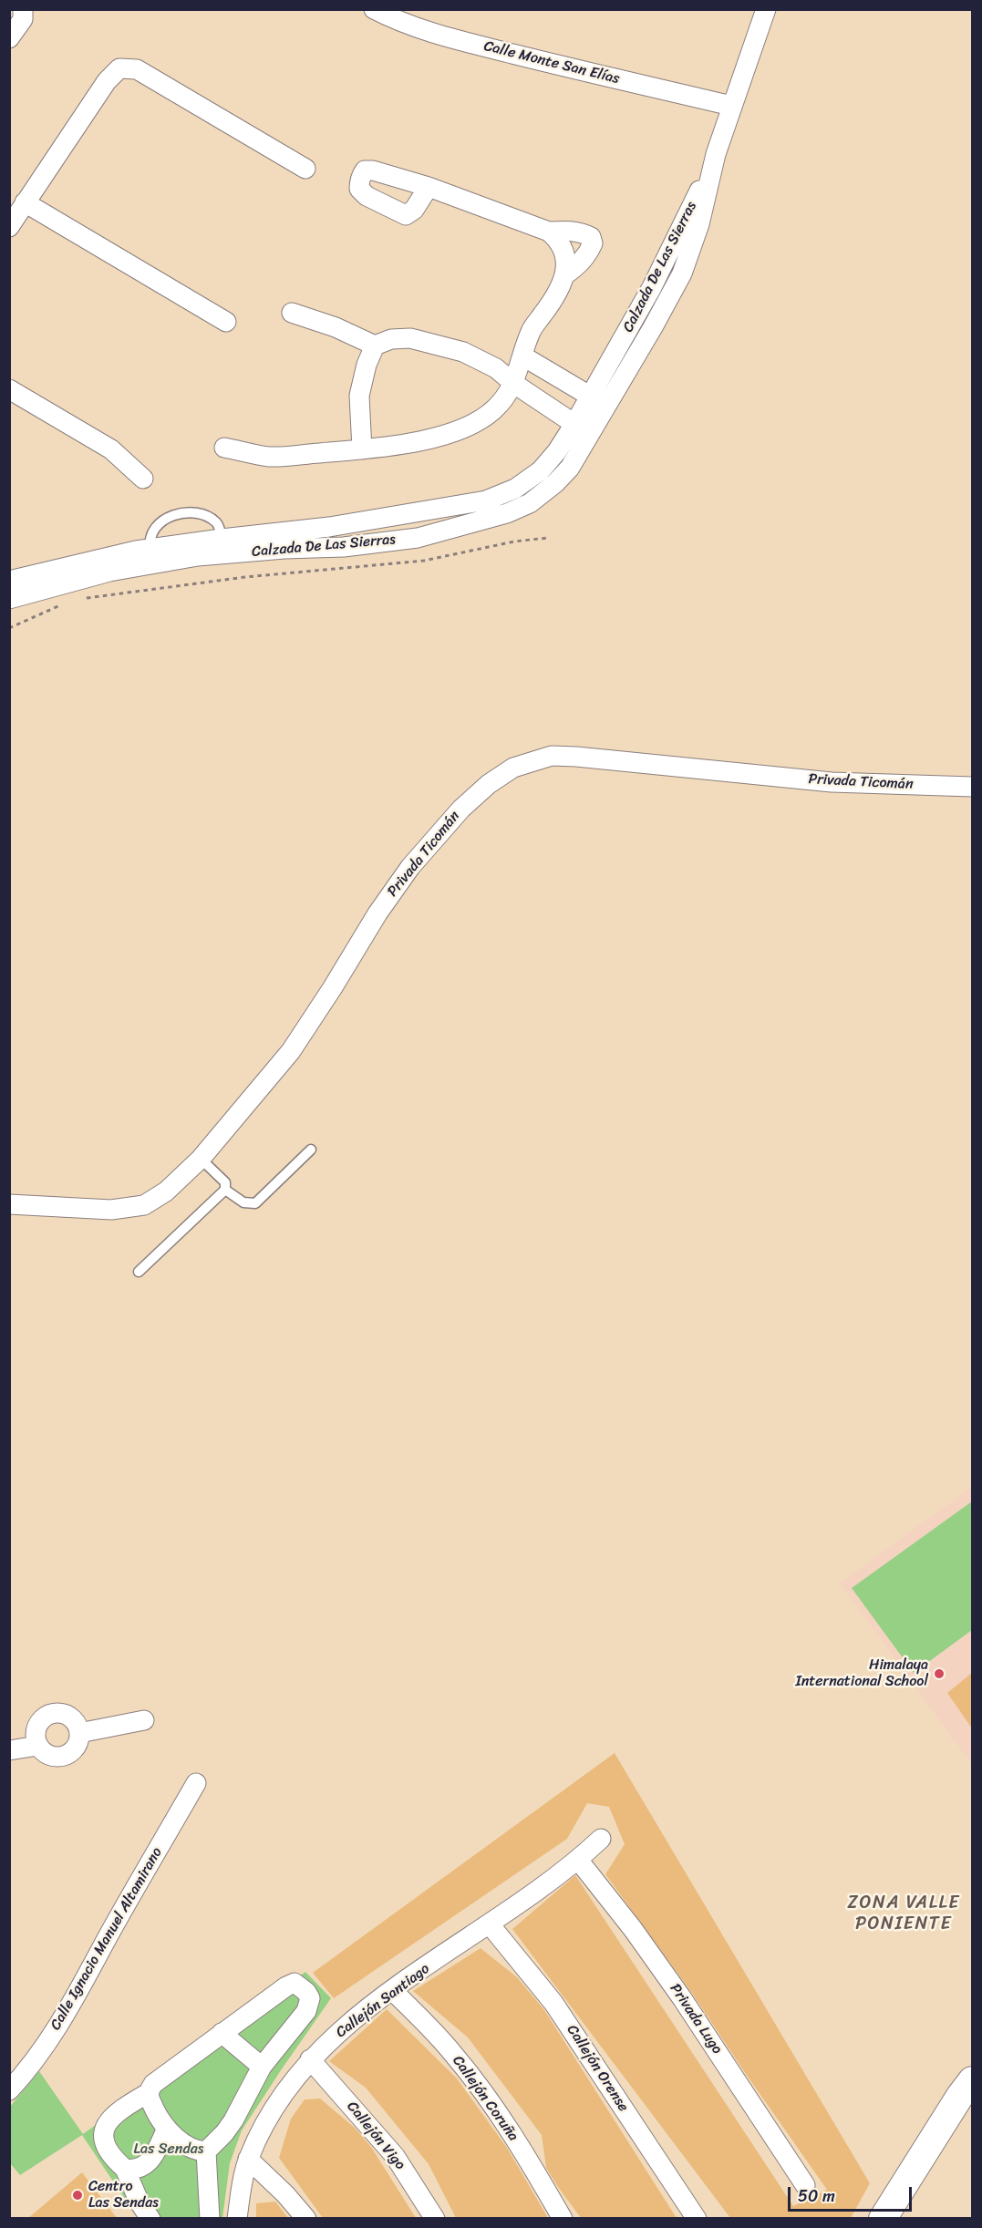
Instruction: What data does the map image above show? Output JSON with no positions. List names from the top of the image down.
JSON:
{
  "streets": {
    "street": [
      "Calle Monte San Elías",
      "Calzada De Las Sierras",
      "Privada Ticomán",
      "Calle Ignacio Manuel Altamirano",
      "Callejón Santiago",
      "Privada Lugo",
      "Callejón Orense",
      "Callejón Coruña",
      "Callejón Vigo"
    ]
  },
  "crossings": [
    ["Calle Monte San Elías", "Calzada De Las Sierras"],
    ["Callejón Santiago", "Privada Lugo"],
    ["Callejón Santiago", "Callejón Orense"],
    ["Callejón Santiago", "Callejón Coruña"],
    ["Callejón Santiago", "Callejón Vigo"]
  ],
  "districts": ["ZONA VALLE PONIENTE"],
  "parks": ["Las Sendas"],
  "places": ["Himalaya International School", "Centro Las Sendas"],
  "scale_bar": "50 m"
}
